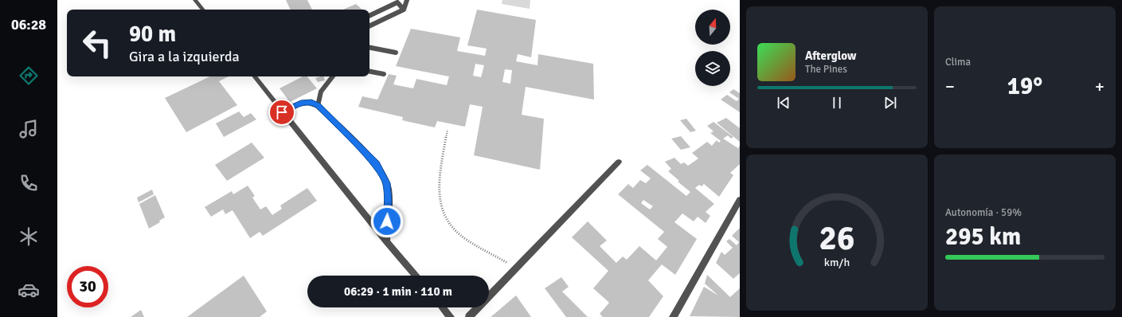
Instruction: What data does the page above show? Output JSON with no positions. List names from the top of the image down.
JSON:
{
  "north": "top",
  "page": {
    "tabs": "06:28",
    "tile": [
      "Clima",
      ["Autonomía · 59%", "295 km"]
    ],
    "turn": ["90 m", "Gira a la izquierda"],
    "song": ["Afterglow", "The Pines"],
    "heat": ["−", "19°", "+"],
    "limit": "30",
    "trip": "06:29 · 1 min · 110 m",
    "gauge": ["26", "km/h"]
  }
}
